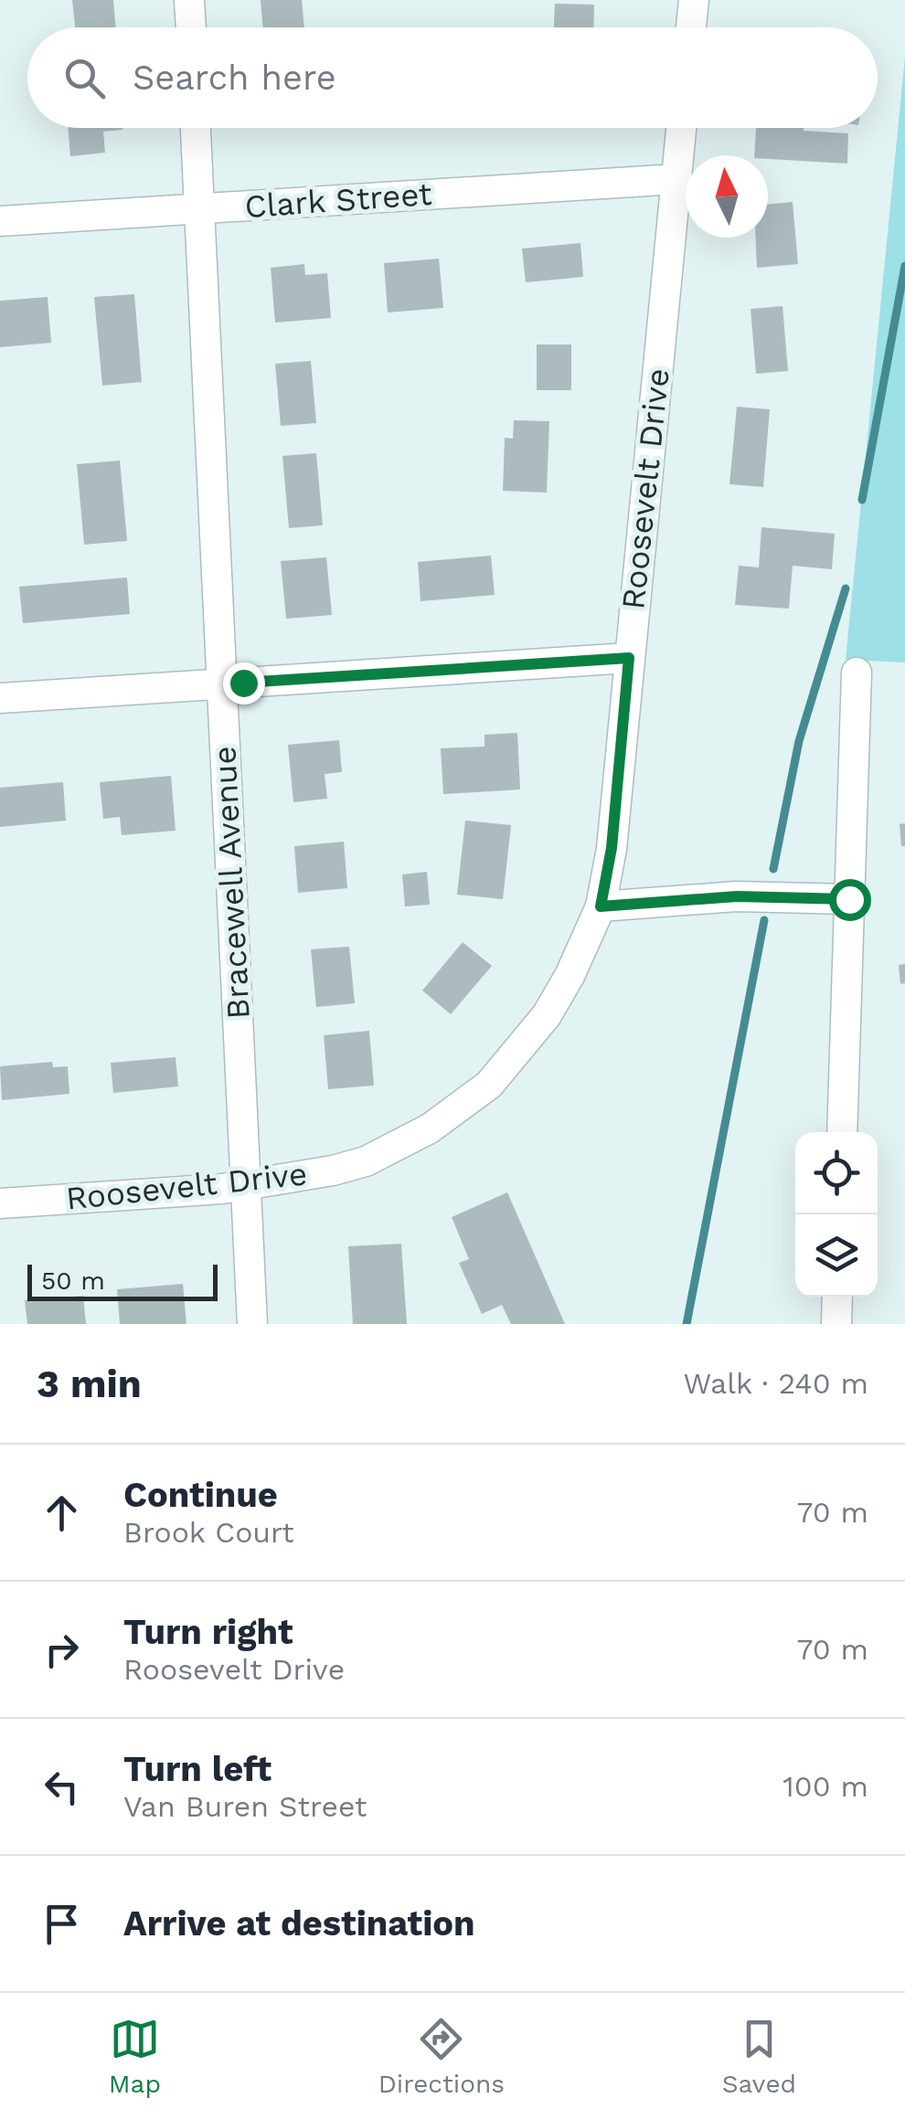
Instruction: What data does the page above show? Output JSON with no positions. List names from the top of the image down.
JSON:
{
  "streets": {
    "street": ["Clark Street", "Roosevelt Drive", "Bracewell Avenue"]
  },
  "crossings": [
    ["Clark Street", "Roosevelt Drive"],
    ["Clark Street", "Bracewell Avenue"],
    ["Roosevelt Drive", "Bracewell Avenue"]
  ],
  "scale_bar": "50 m",
  "north": "top",
  "page": {
    "search": "Search here",
    "scale": "50 m",
    "heading": ["3 min", "Walk · 240 m"],
    "list": [
      ["Continue", "Brook Court", "70 m"],
      ["Turn right", "Roosevelt Drive", "70 m"],
      ["Turn left", "Van Buren Street", "100 m"],
      "Arrive at destination"
    ],
    "nav": ["Map", "Directions", "Saved"]
  }
}
